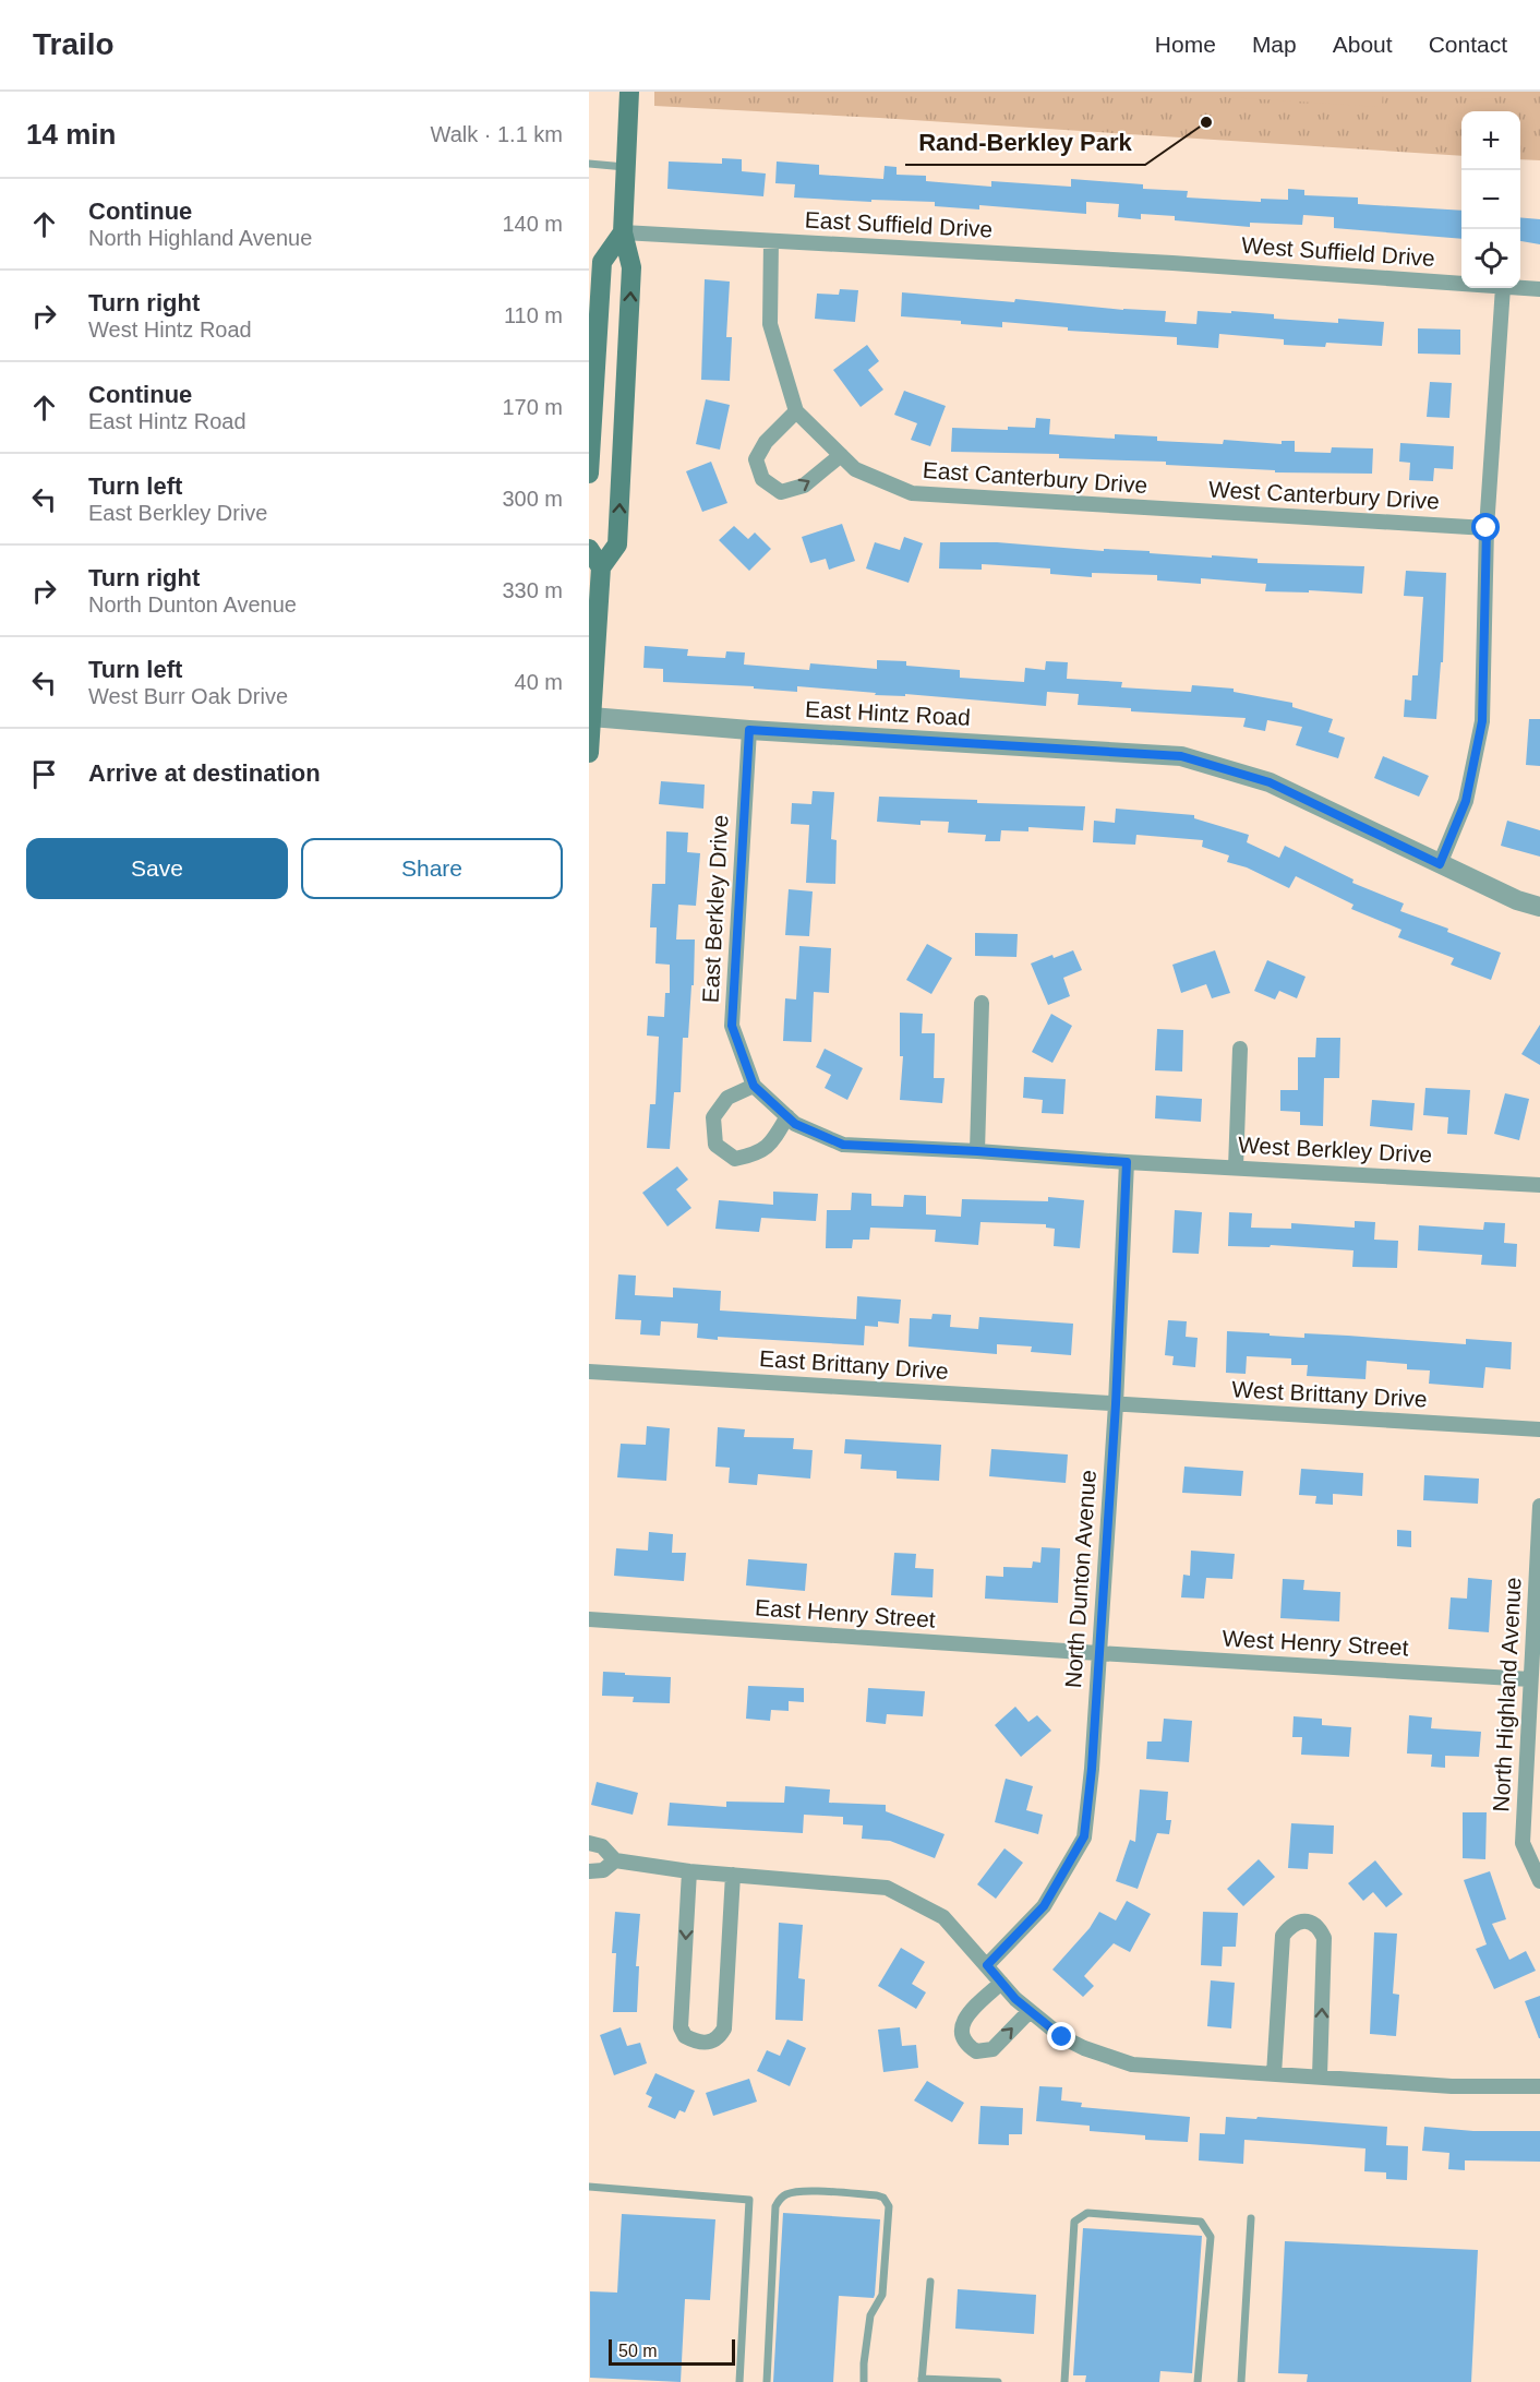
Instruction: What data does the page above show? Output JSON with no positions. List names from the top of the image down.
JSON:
{
  "streets": {
    "street": [
      "East Suffield Drive",
      "West Suffield Drive",
      "East Canterbury Drive",
      "West Canterbury Drive",
      "East Hintz Road",
      "East Berkley Drive",
      "West Berkley Drive",
      "East Brittany Drive",
      "West Brittany Drive",
      "North Dunton Avenue",
      "East Henry Street",
      "West Henry Street",
      "North Highland Avenue"
    ]
  },
  "crossings": [
    ["East Suffield Drive", "West Suffield Drive"],
    ["East Suffield Drive", "East Canterbury Drive"],
    ["East Canterbury Drive", "West Canterbury Drive"],
    ["East Hintz Road", "East Berkley Drive"],
    ["East Berkley Drive", "West Berkley Drive"],
    ["East Berkley Drive", "North Dunton Avenue"],
    ["West Berkley Drive", "North Dunton Avenue"],
    ["East Brittany Drive", "West Brittany Drive"],
    ["East Brittany Drive", "North Dunton Avenue"],
    ["West Brittany Drive", "North Dunton Avenue"],
    ["North Dunton Avenue", "East Henry Street"],
    ["North Dunton Avenue", "West Henry Street"],
    ["East Henry Street", "West Henry Street"],
    ["West Henry Street", "North Highland Avenue"]
  ],
  "places": ["Rand-Berkley Park"],
  "scale_bar": "50 m",
  "page": {
    "header": "Trailo",
    "nav": [
      "Home",
      "Map",
      "About",
      "Contact"
    ],
    "heading": ["14 min", "Walk · 1.1 km"],
    "map_buttons": ["+", "−"],
    "list": [
      ["Continue", "North Highland Avenue", "140 m"],
      ["Turn right", "West Hintz Road", "110 m"],
      ["Continue", "East Hintz Road", "170 m"],
      ["Turn left", "East Berkley Drive", "300 m"],
      ["Turn right", "North Dunton Avenue", "330 m"],
      ["Turn left", "West Burr Oak Drive", "40 m"],
      "Arrive at destination"
    ],
    "buttons": ["Save", "Share"],
    "scale": "50 m"
  }
}
